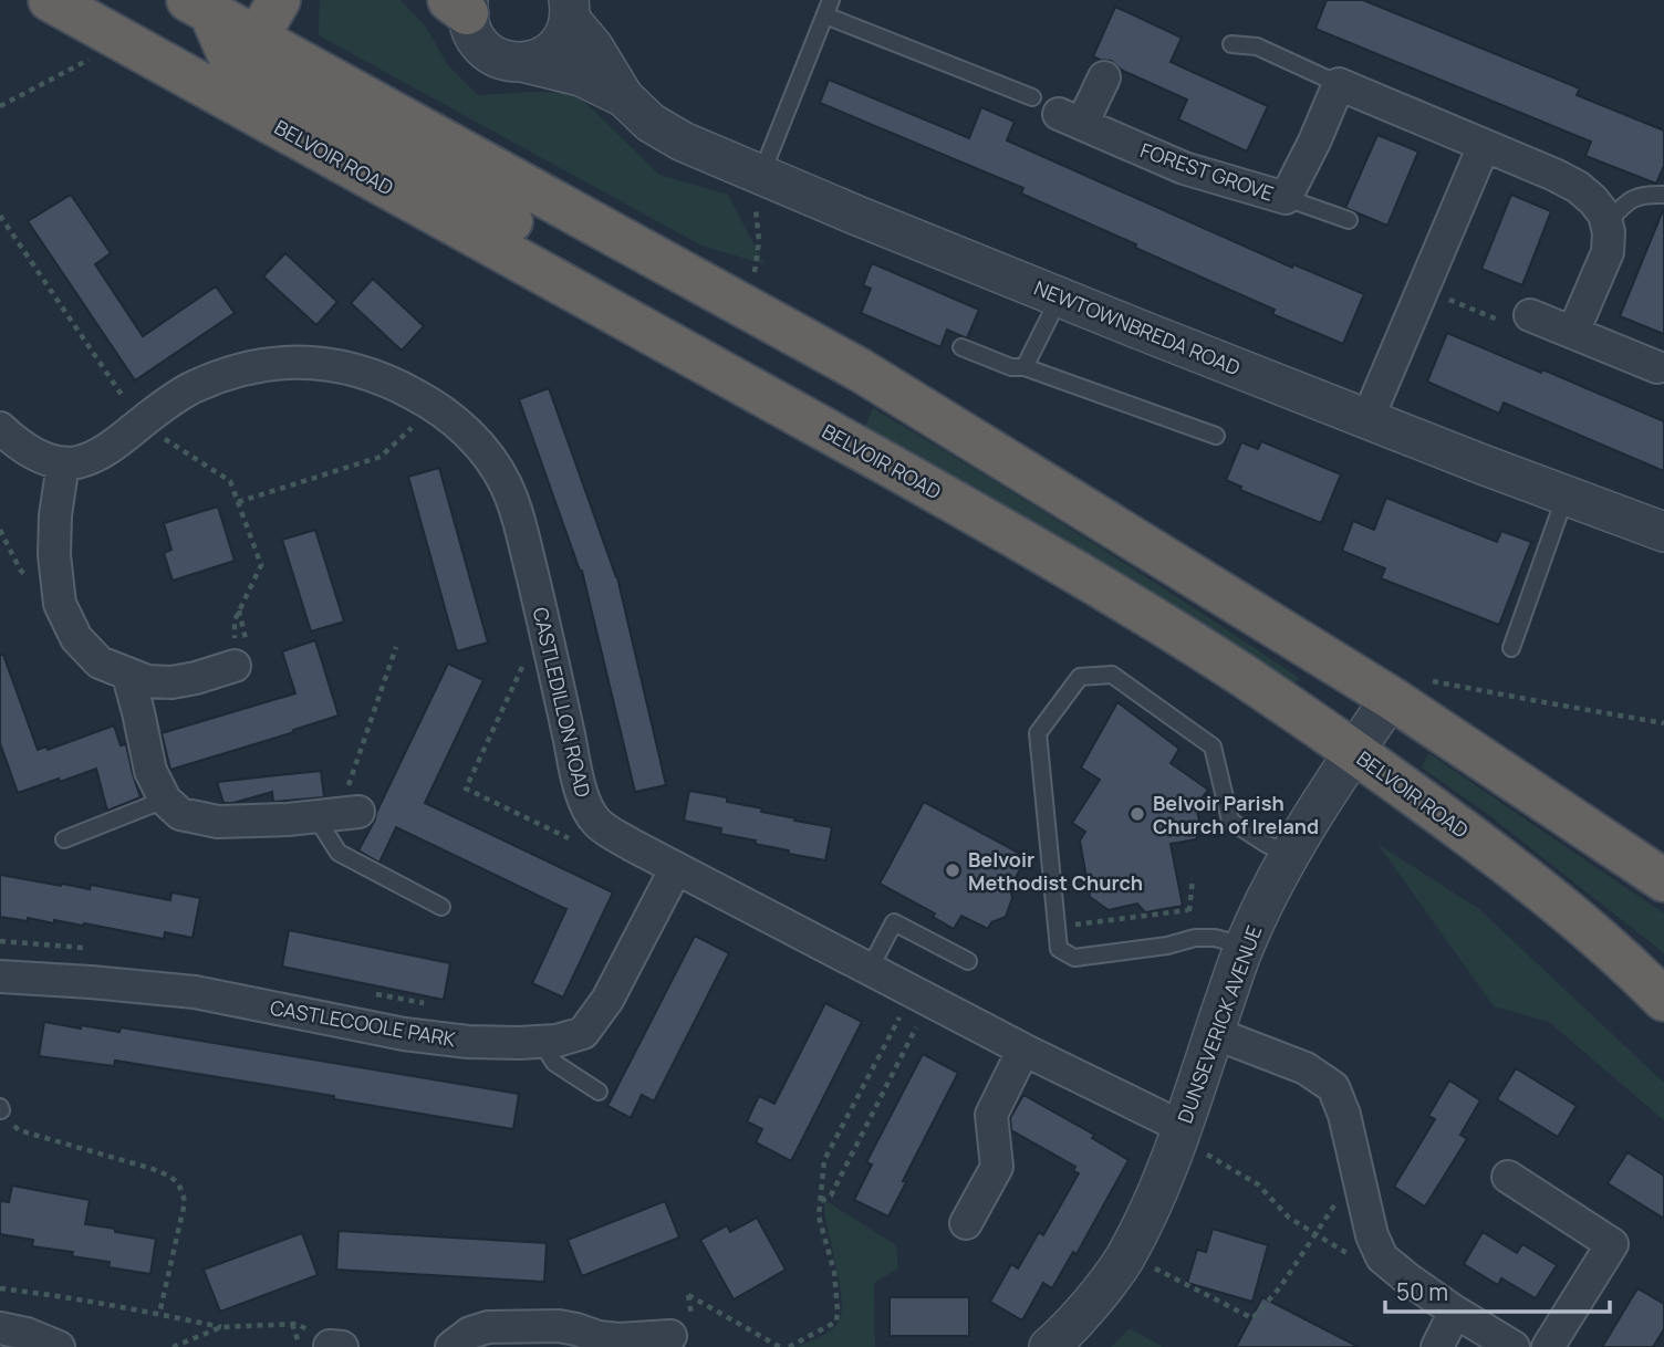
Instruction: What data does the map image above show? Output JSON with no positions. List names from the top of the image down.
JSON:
{
  "streets": {
    "highway": ["BELVOIR ROAD"],
    "street": [
      "FOREST GROVE",
      "NEWTOWNBREDA ROAD",
      "CASTLEDILLON ROAD",
      "CASTLECOOLE PARK",
      "DUNSEVERICK AVENUE"
    ]
  },
  "crossings": [
    ["BELVOIR ROAD", "DUNSEVERICK AVENUE"],
    ["CASTLEDILLON ROAD", "CASTLECOOLE PARK"],
    ["CASTLEDILLON ROAD", "DUNSEVERICK AVENUE"]
  ],
  "places": ["Belvoir Parish Church of Ireland", "Belvoir Methodist Church"],
  "scale_bar": "50 m"
}
